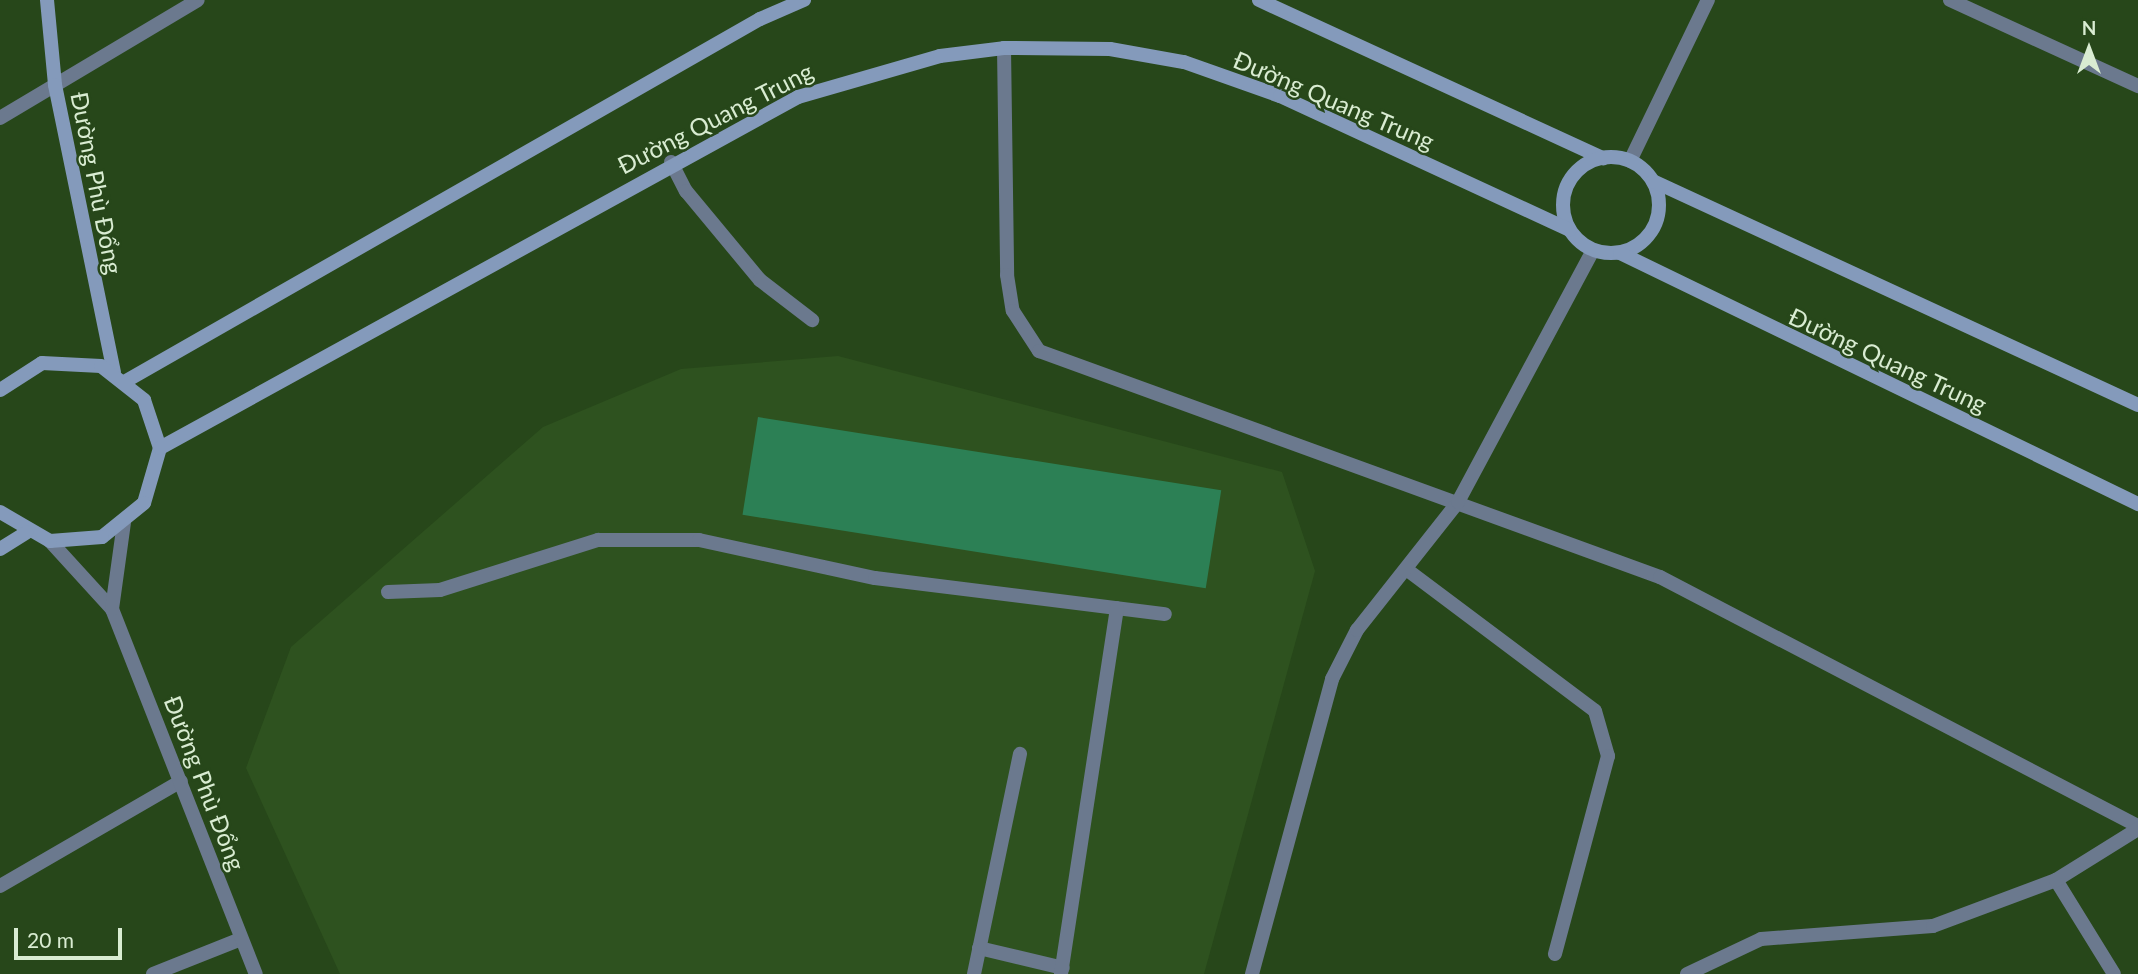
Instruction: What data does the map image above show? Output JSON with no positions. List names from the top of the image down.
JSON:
{
  "streets": {
    "main road": ["Đường Quang Trung", "Đường Phù Đổng"]
  },
  "scale_bar": "20 m",
  "north": "top"
}
